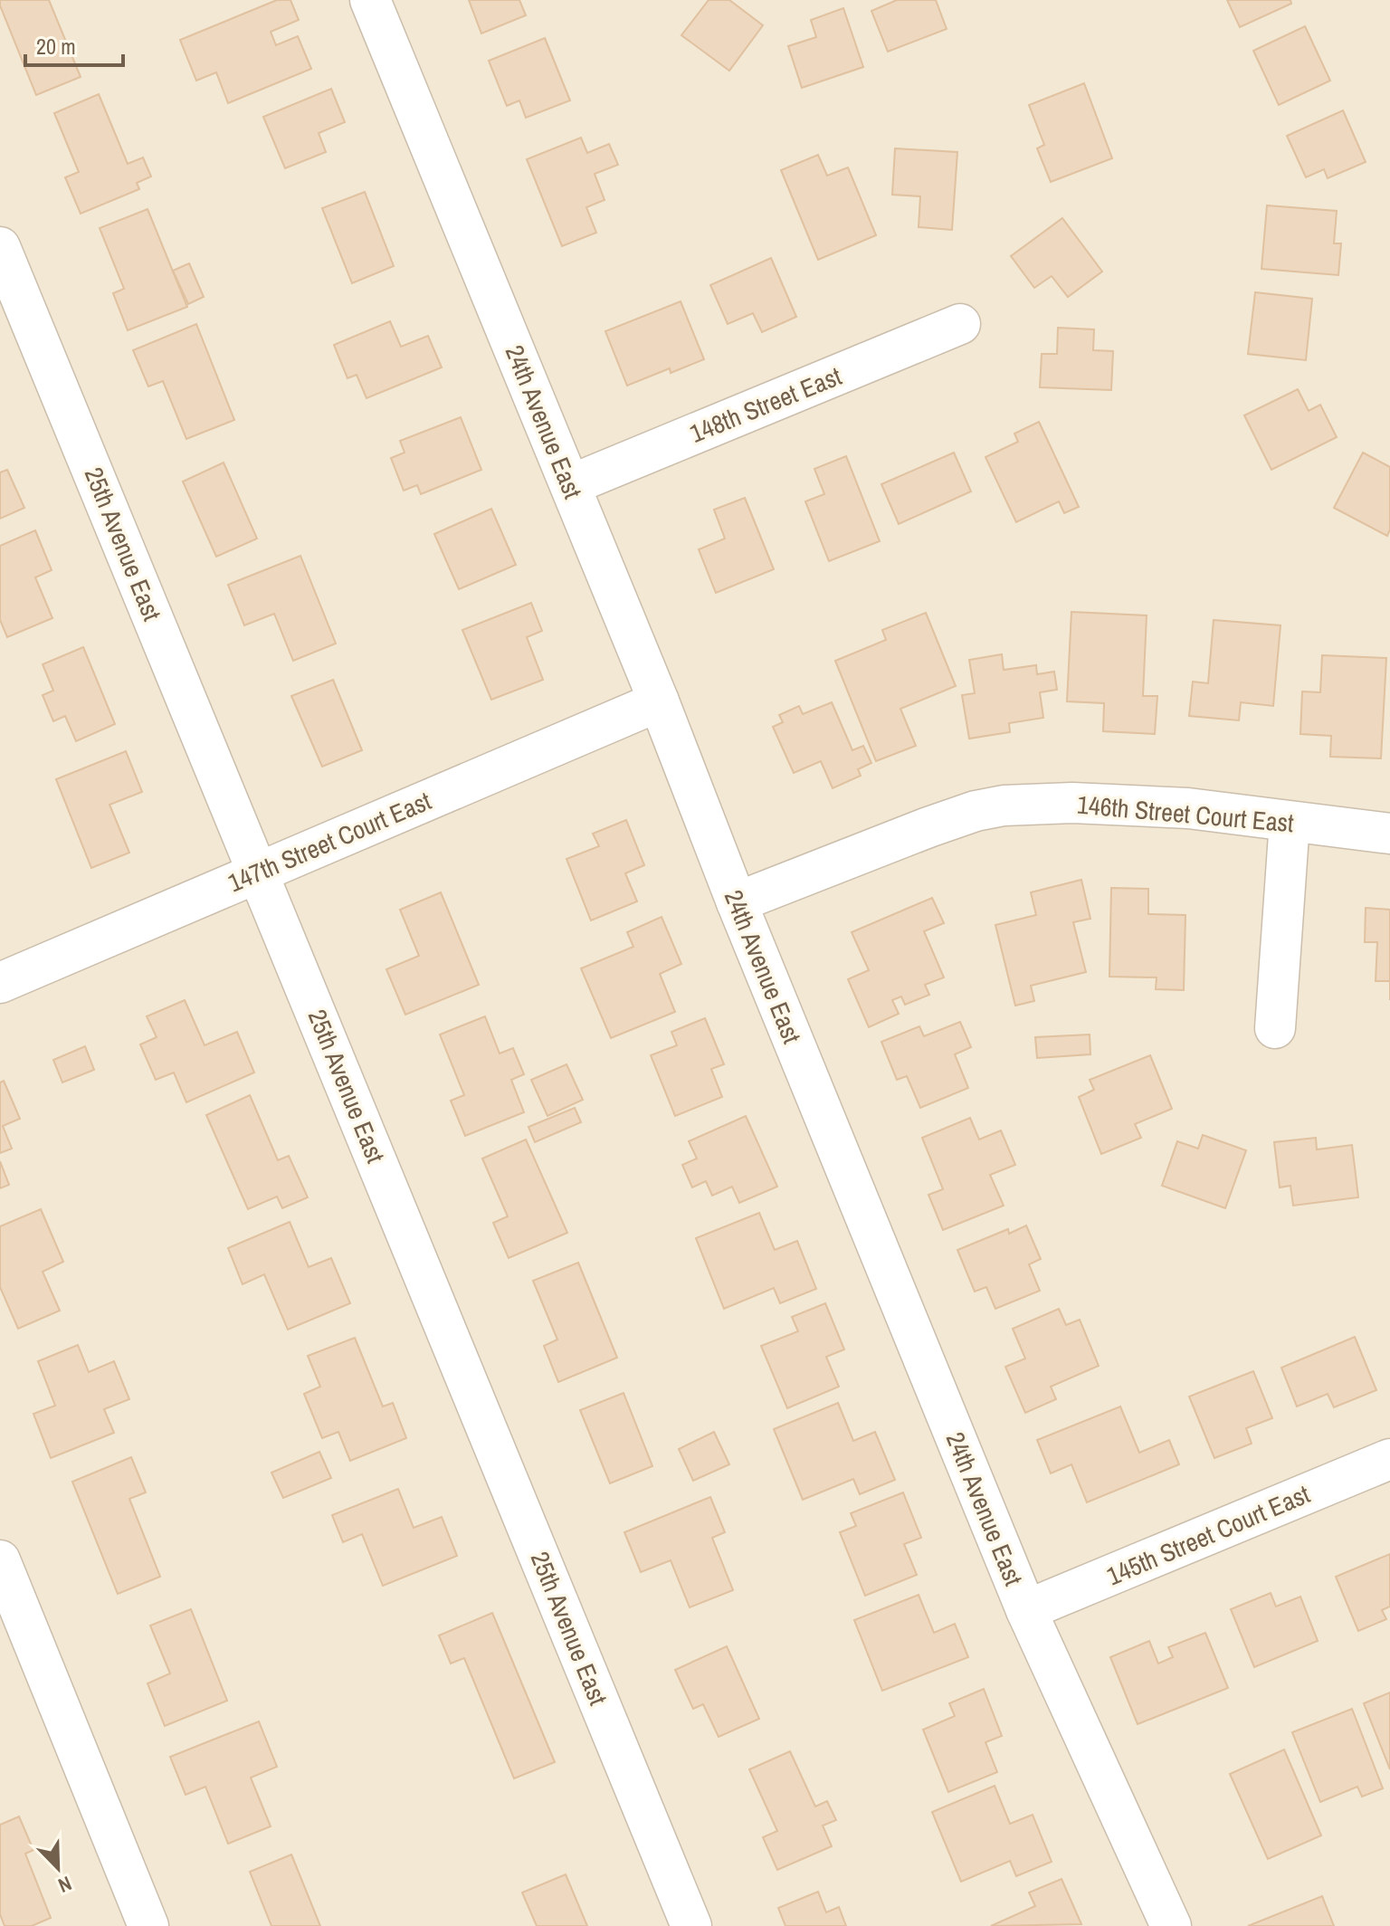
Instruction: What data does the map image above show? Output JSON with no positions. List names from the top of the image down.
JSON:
{
  "streets": {
    "street": [
      "148th Street East",
      "24th Avenue East",
      "25th Avenue East",
      "146th Street Court East",
      "147th Street Court East",
      "145th Street Court East"
    ]
  },
  "crossings": [
    ["148th Street East", "24th Avenue East"],
    ["24th Avenue East", "146th Street Court East"],
    ["24th Avenue East", "147th Street Court East"],
    ["24th Avenue East", "145th Street Court East"],
    ["25th Avenue East", "147th Street Court East"]
  ],
  "scale_bar": "20 m",
  "north": "bottom right"
}
